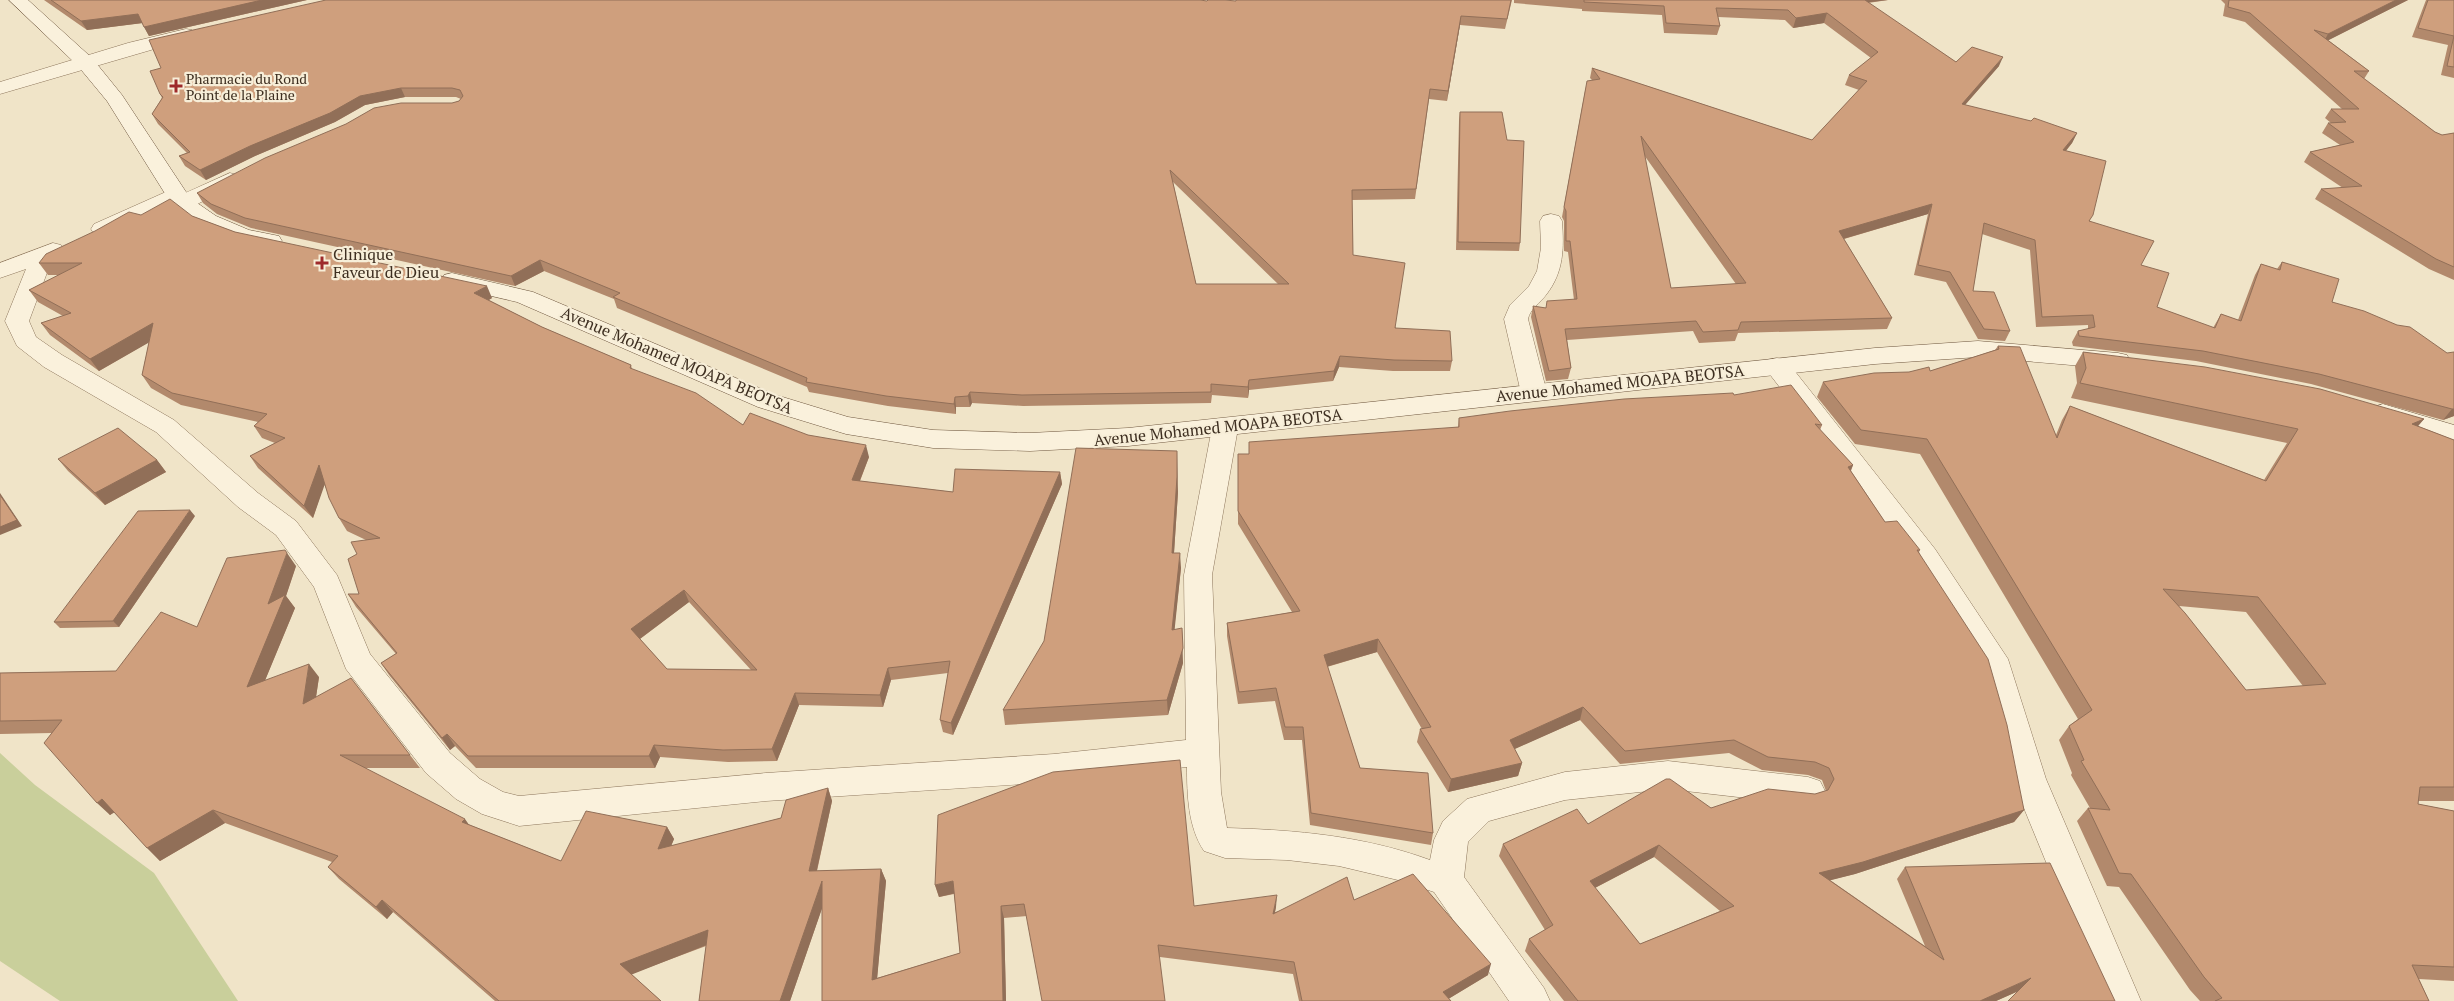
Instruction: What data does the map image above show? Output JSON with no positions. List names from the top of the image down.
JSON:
{
  "streets": {
    "street": ["Avenue Mohamed MOAPA BEOTSA"]
  },
  "places": {
    "health": ["Pharmacie du Rond Point de la Plaine", "Clinique Faveur de Dieu"]
  }
}
